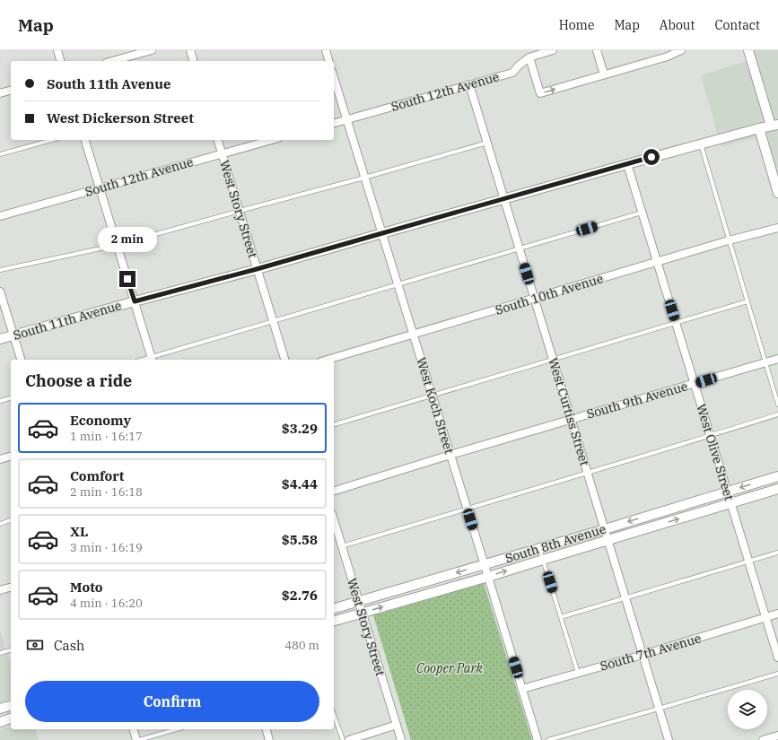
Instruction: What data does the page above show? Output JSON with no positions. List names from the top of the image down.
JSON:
{
  "streets": {
    "street": [
      "South 12th Avenue",
      "West Story Street",
      "South 10th Avenue",
      "South 11th Avenue",
      "South 9th Avenue",
      "West Koch Street",
      "West Curtiss Street",
      "West Olive Street",
      "South 8th Avenue",
      "South 7th Avenue"
    ]
  },
  "crossings": [
    ["South 12th Avenue", "West Story Street"],
    ["South 12th Avenue", "West Koch Street"],
    ["South 12th Avenue", "West Curtiss Street"],
    ["West Story Street", "South 11th Avenue"],
    ["West Story Street", "South 8th Avenue"],
    ["South 10th Avenue", "West Koch Street"],
    ["South 10th Avenue", "West Curtiss Street"],
    ["South 10th Avenue", "West Olive Street"],
    ["South 11th Avenue", "West Koch Street"],
    ["South 11th Avenue", "West Curtiss Street"],
    ["South 11th Avenue", "West Olive Street"],
    ["South 9th Avenue", "West Koch Street"],
    ["South 9th Avenue", "West Curtiss Street"],
    ["South 9th Avenue", "West Olive Street"],
    ["West Koch Street", "South 8th Avenue"],
    ["West Koch Street", "South 7th Avenue"],
    ["West Curtiss Street", "South 8th Avenue"],
    ["West Curtiss Street", "South 7th Avenue"],
    ["West Olive Street", "South 8th Avenue"],
    ["West Olive Street", "South 7th Avenue"]
  ],
  "parks": ["Cooper Park"],
  "page": {
    "header": "Map",
    "nav": [
      "Home",
      "Map",
      "About",
      "Contact"
    ],
    "banner": ["South 11th Avenue", "West Dickerson Street"],
    "bubble": "2 min",
    "heading": "Choose a ride",
    "list": [
      {
        "name": "Economy",
        "note": "1 min · 16:17",
        "value": "$3.29"
      },
      {
        "name": "Comfort",
        "note": "2 min · 16:18",
        "value": "$4.44"
      },
      {
        "name": "XL",
        "note": "3 min · 16:19",
        "value": "$5.58"
      },
      {
        "name": "Moto",
        "note": "4 min · 16:20",
        "value": "$2.76"
      }
    ],
    "pay": ["Cash", "480 m"],
    "buttons": "Confirm"
  }
}
